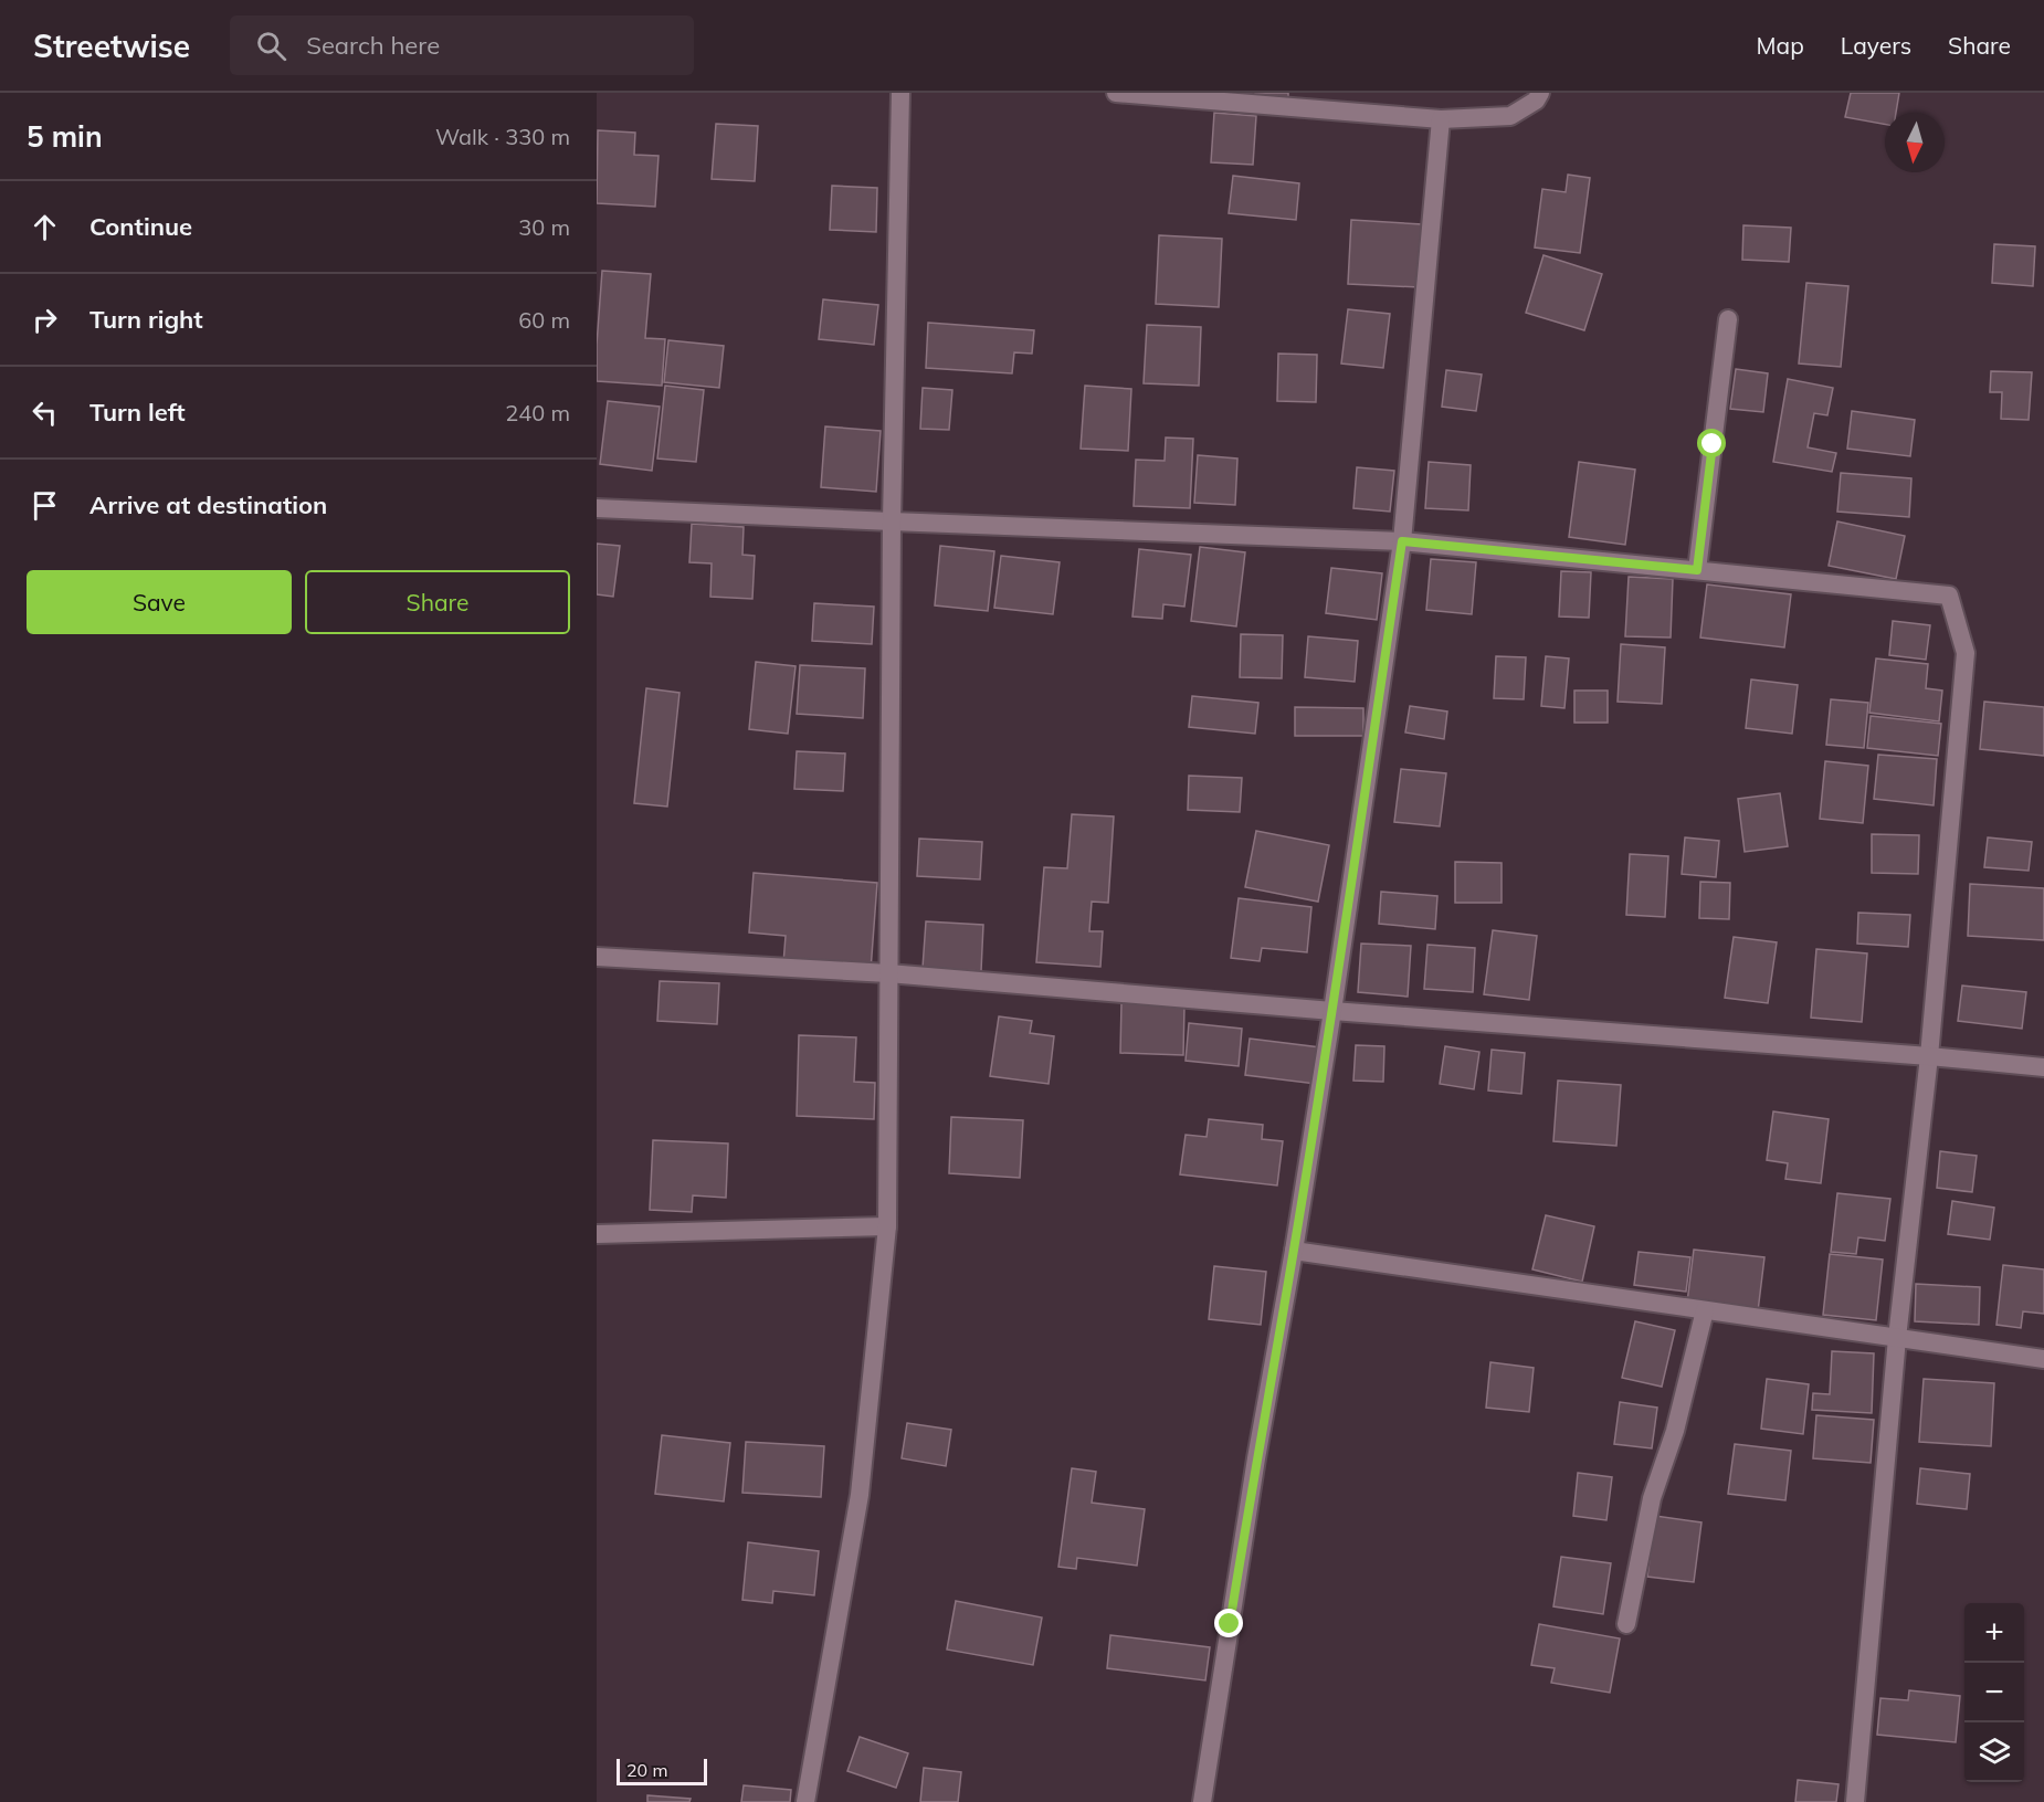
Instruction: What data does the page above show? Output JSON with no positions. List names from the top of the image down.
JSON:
{
  "scale_bar": "20 m",
  "north": "bottom",
  "page": {
    "header": "Streetwise",
    "search": "Search here",
    "nav": ["Map", "Layers", "Share"],
    "heading": ["5 min", "Walk · 330 m"],
    "list": [
      ["Continue", "30 m"],
      ["Turn right", "60 m"],
      ["Turn left", "240 m"],
      "Arrive at destination"
    ],
    "buttons": ["Save", "Share"],
    "map_buttons": ["+", "−"],
    "scale": "20 m"
  }
}
